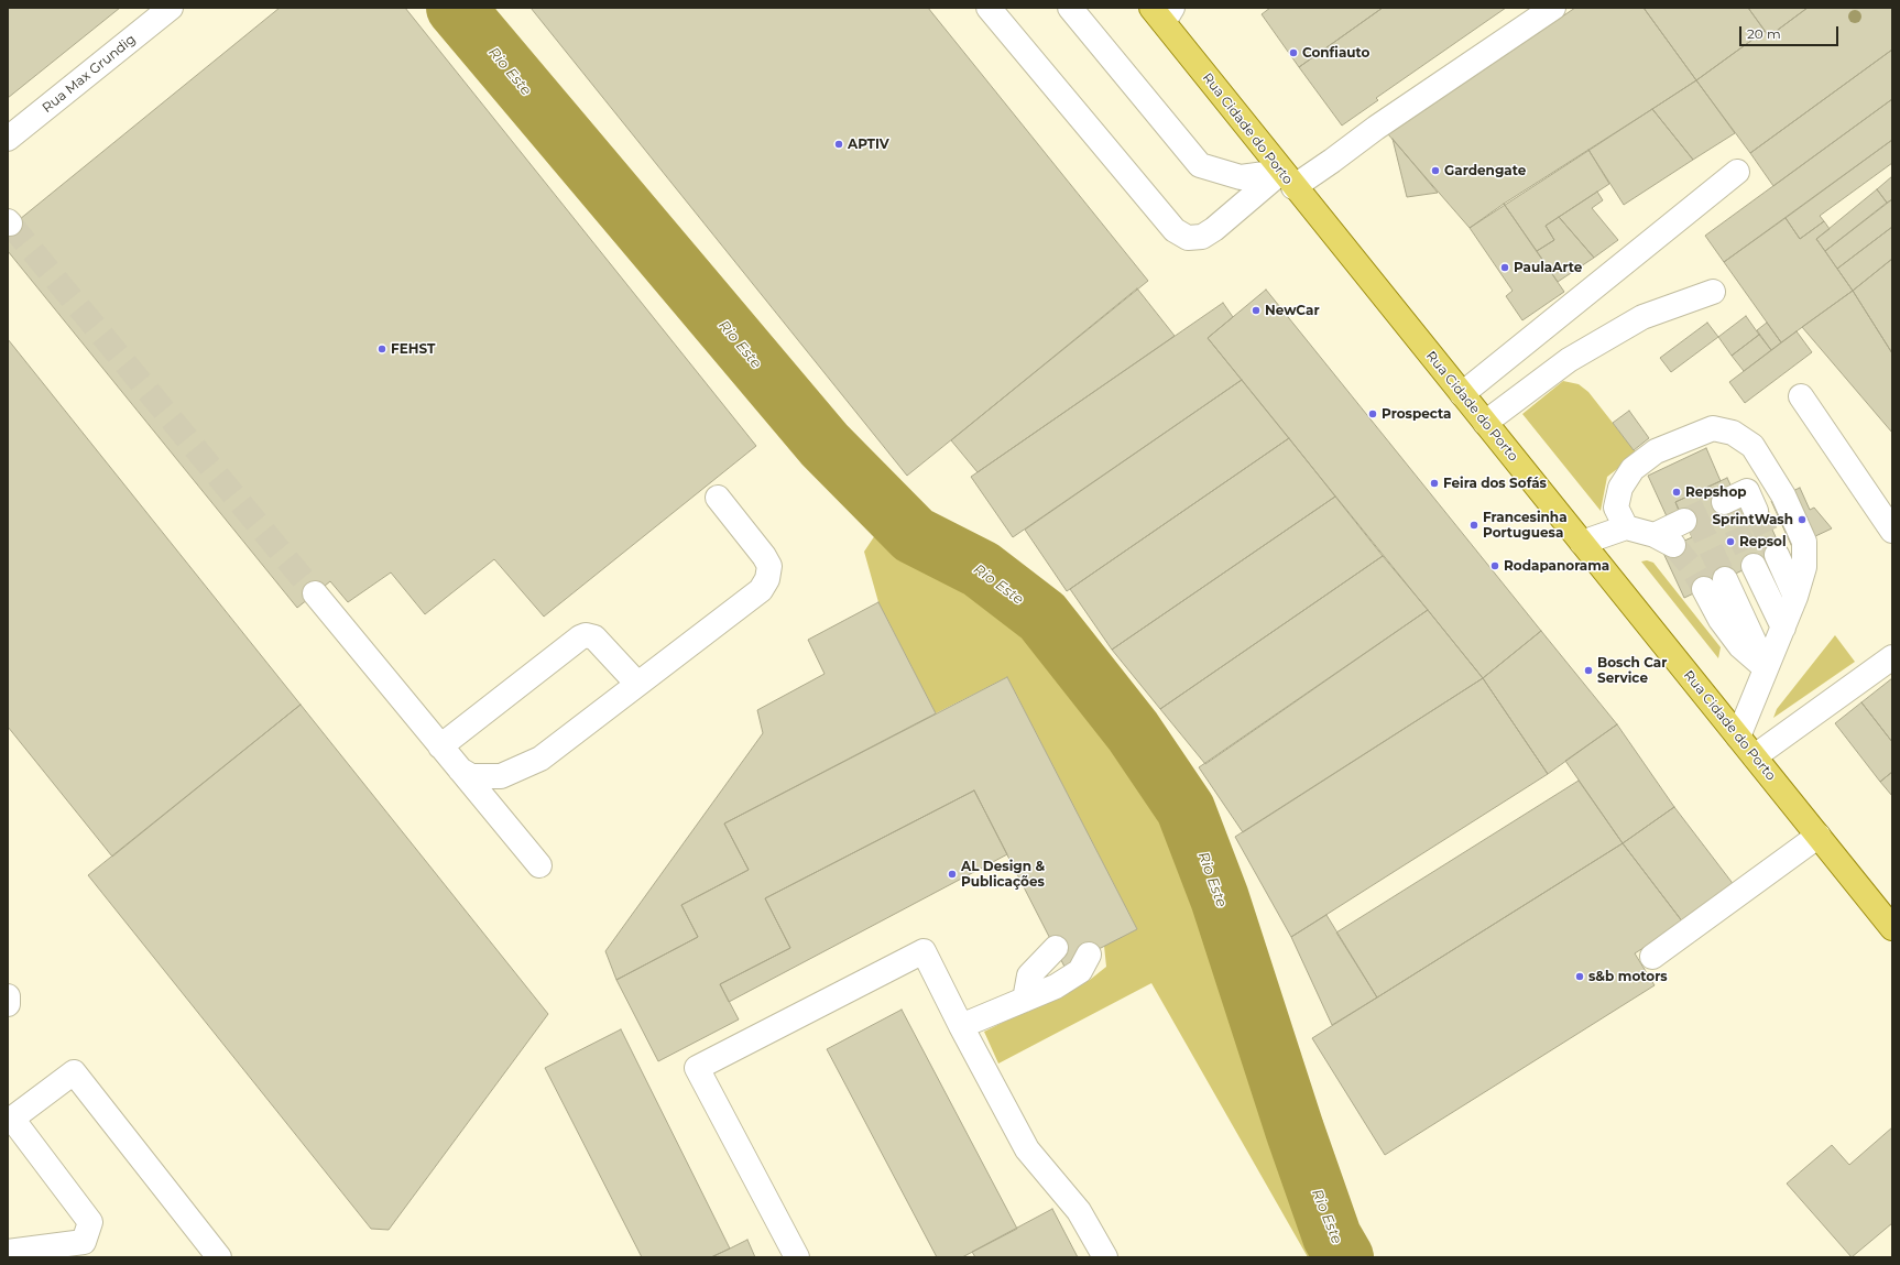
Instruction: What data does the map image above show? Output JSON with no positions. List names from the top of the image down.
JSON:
{
  "streets": {
    "main road": ["Rua Cidade do Porto"],
    "street": ["Rua Max Grundig"]
  },
  "water": ["Rio Este"],
  "places": [
    "Confiauto",
    "APTIV",
    "Gardengate",
    "PaulaArte",
    "NewCar",
    "FEHST",
    "Prospecta",
    "Feira dos Sofás",
    "Repshop",
    "SprintWash",
    "Francesinha Portuguesa",
    "Repsol",
    "Rodapanorama",
    "Bosch Car Service",
    "AL Design & Publicações",
    "s&b motors"
  ],
  "scale_bar": "20 m"
}
